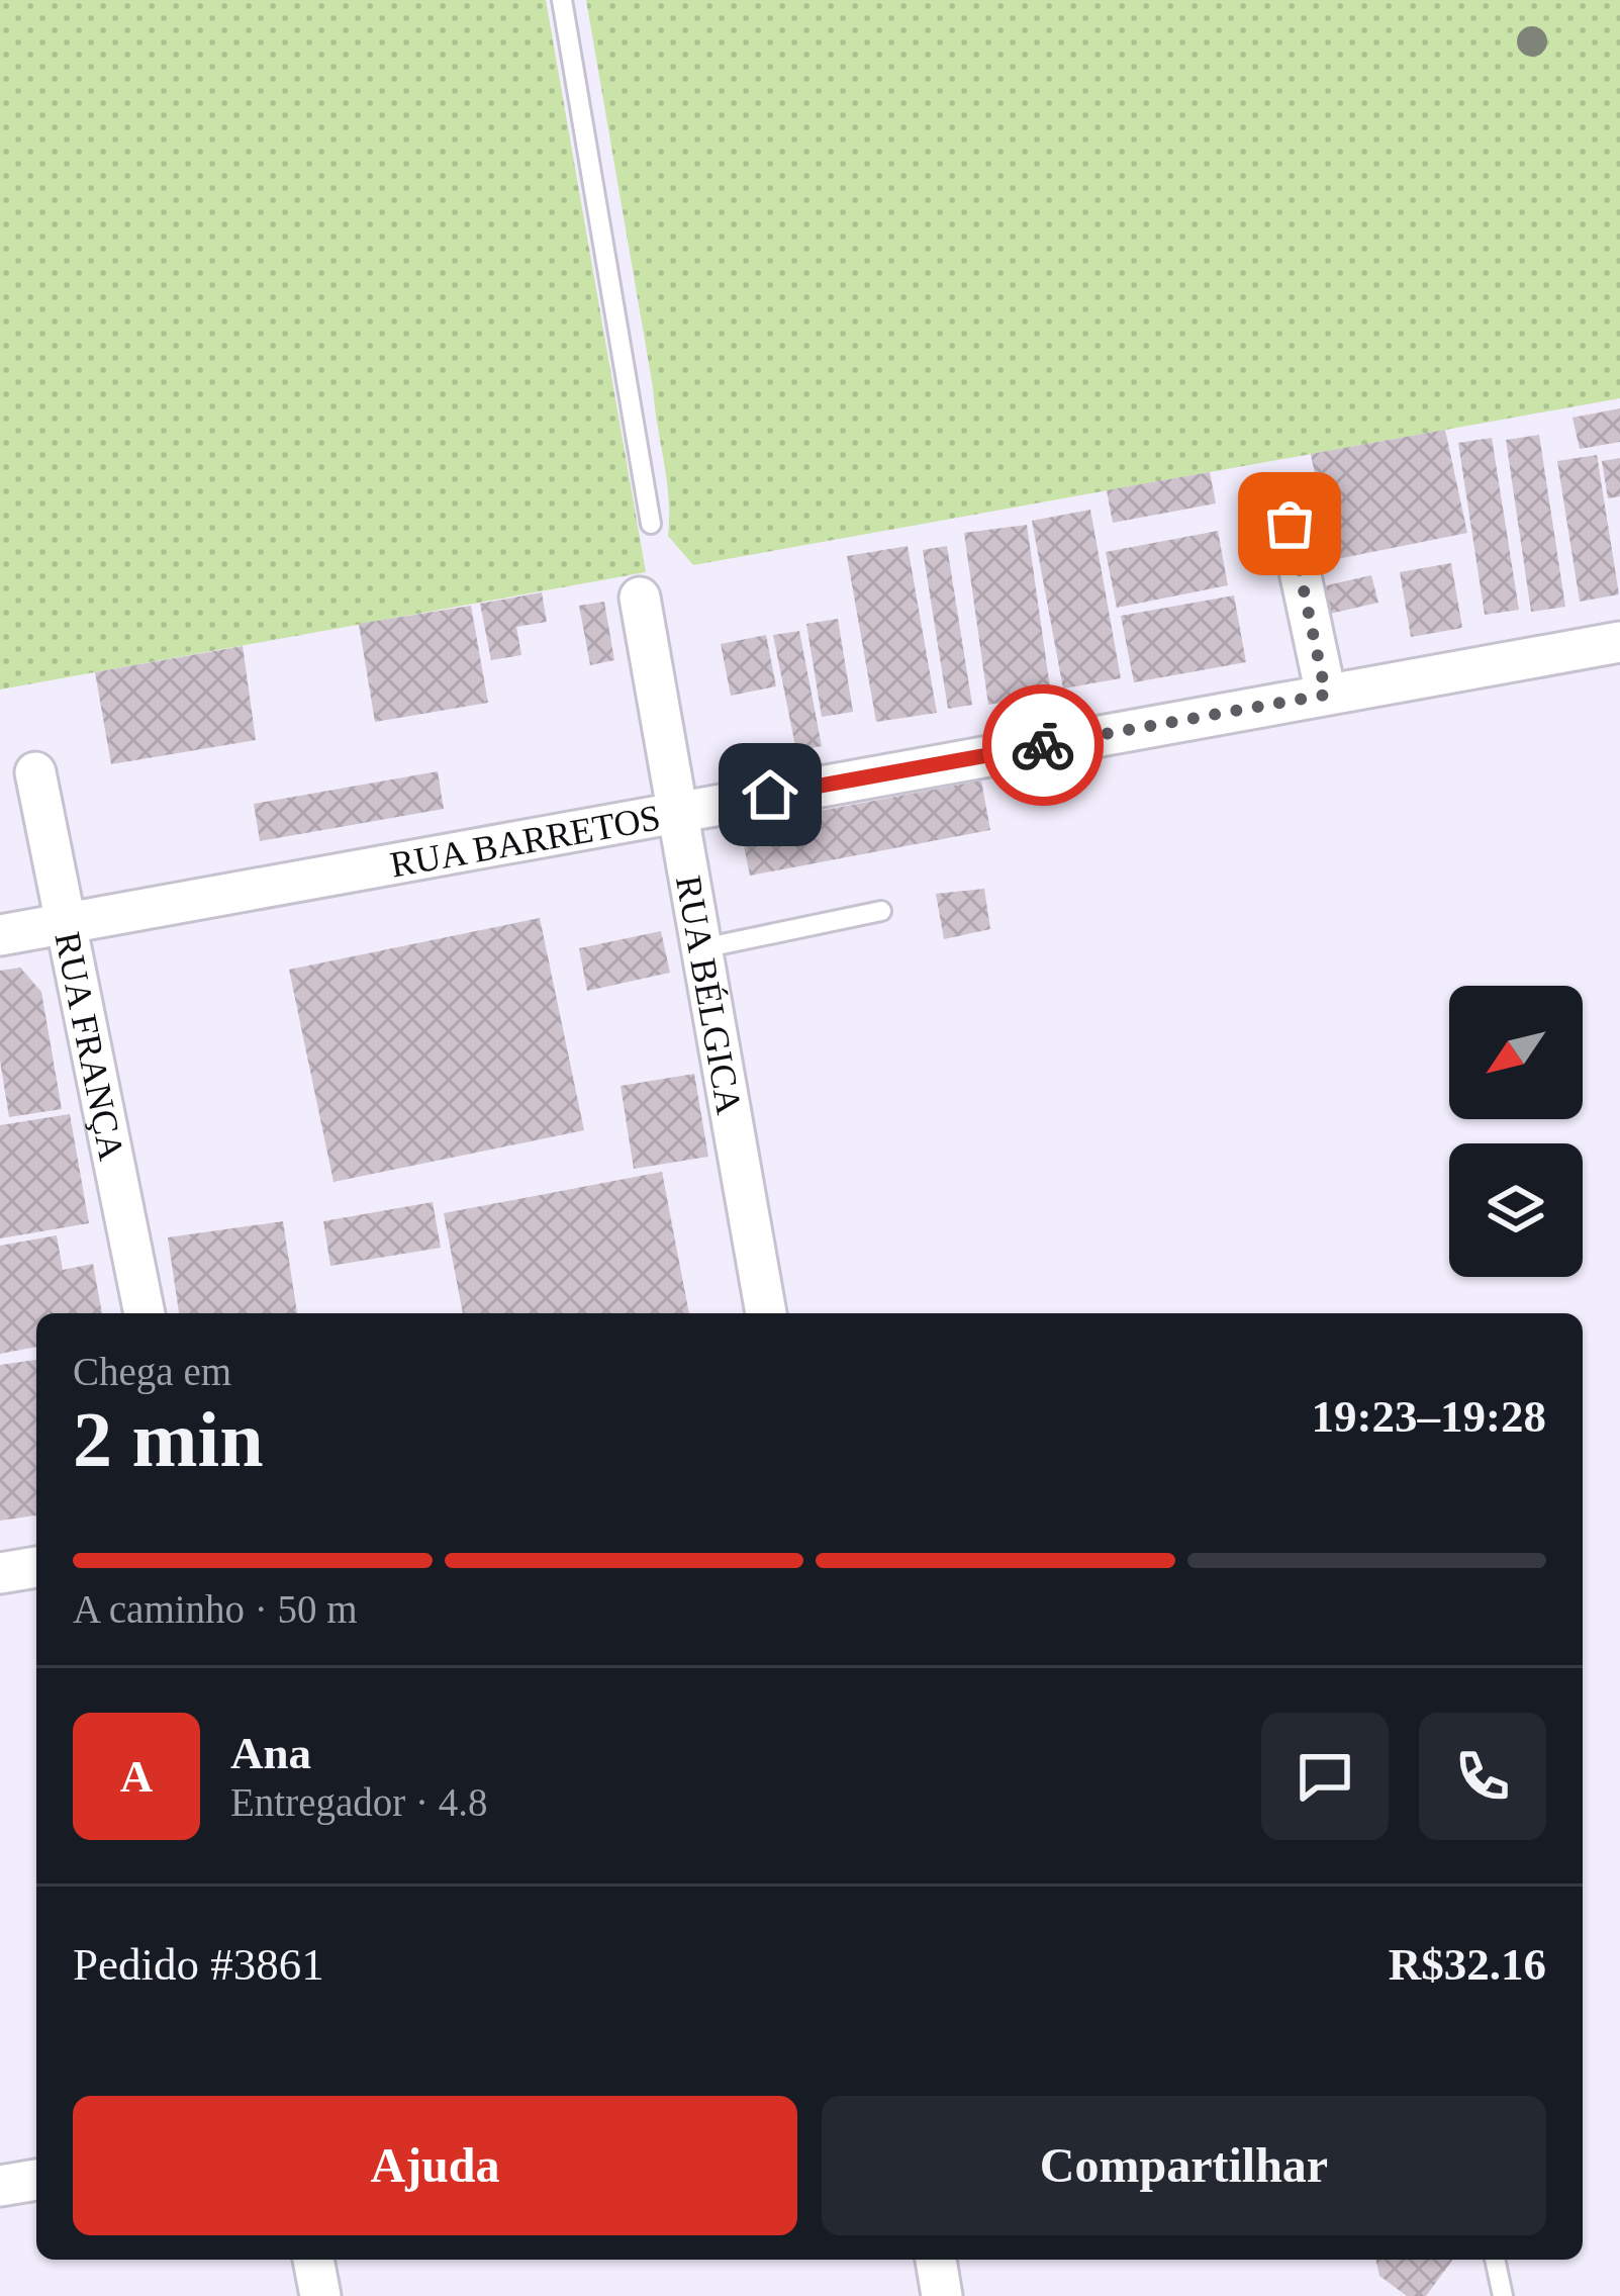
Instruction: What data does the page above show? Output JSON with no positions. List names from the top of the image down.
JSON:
{
  "streets": {
    "street": ["RUA BARRETOS", "RUA BÉLGICA", "RUA FRANÇA"]
  },
  "crossings": [
    ["RUA BARRETOS", "RUA BÉLGICA"],
    ["RUA BARRETOS", "RUA FRANÇA"]
  ],
  "north": "bottom left",
  "page": {
    "heading": ["2 min", "Chega em", "19:23–19:28"],
    "panel": [
      "Ana",
      "Entregador · 4.8",
      "Pedido #3861",
      "R$32.16"
    ],
    "bar": "A caminho · 50 m",
    "round": "A",
    "buttons": ["Ajuda", "Compartilhar"]
  }
}
